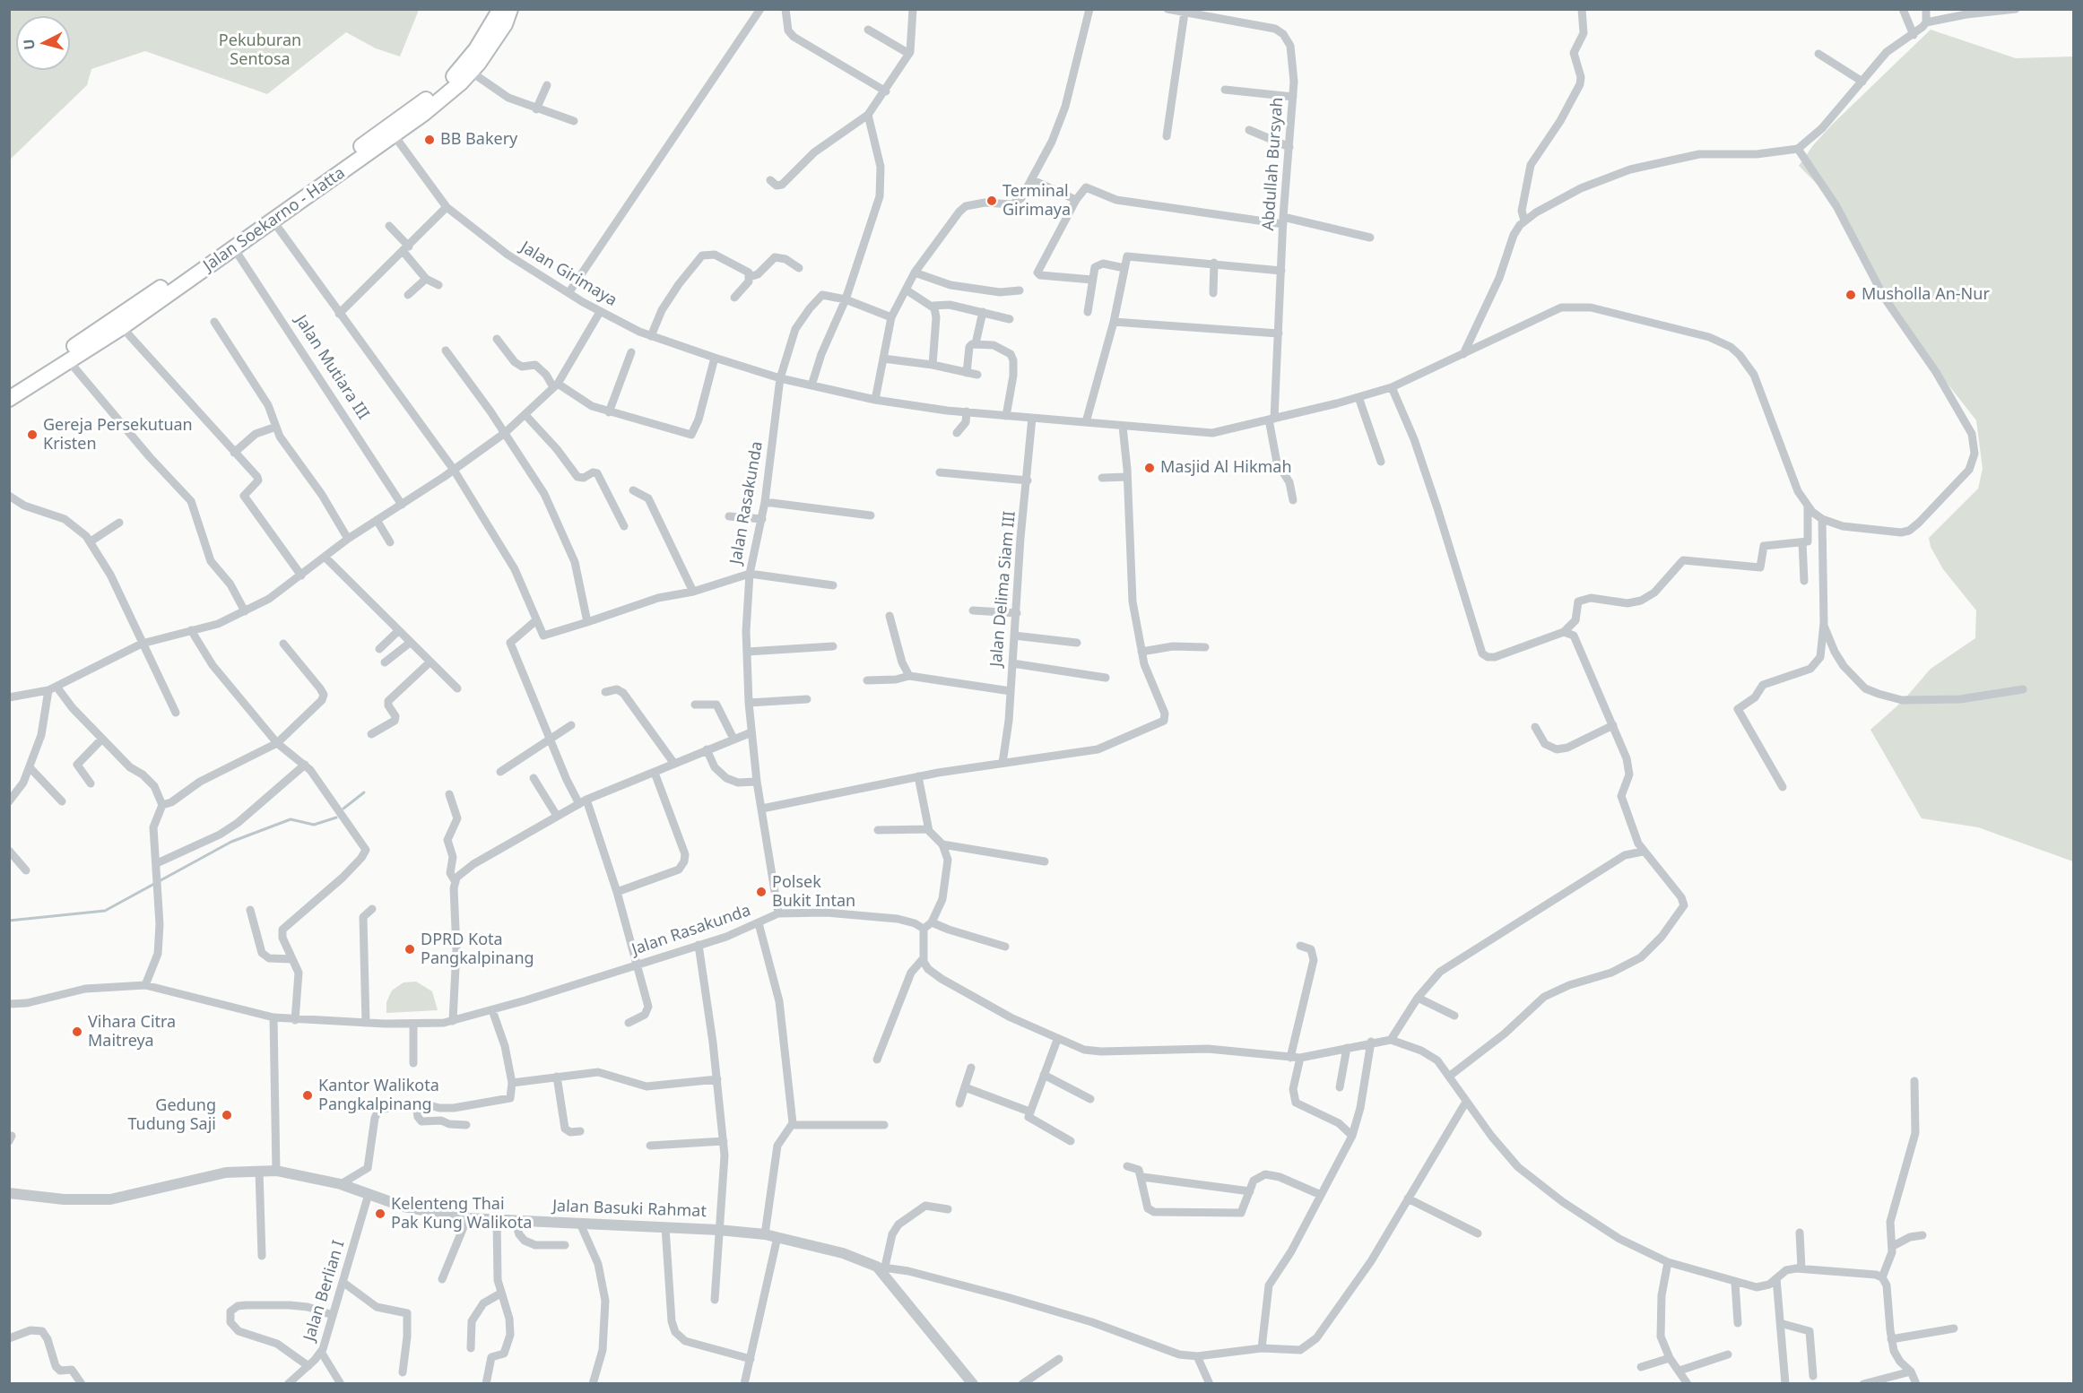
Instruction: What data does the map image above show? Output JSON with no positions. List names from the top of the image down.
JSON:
{
  "streets": {
    "highway": ["Jalan Soekarno - Hatta"],
    "street": [
      "Abdullah Bursyah",
      "Jalan Girimaya",
      "Jalan Mutiara III",
      "Jalan Rasakunda",
      "Jalan Delima Siam III",
      "Jalan Basuki Rahmat",
      "Jalan Berlian I"
    ]
  },
  "crossings": [
    ["Abdullah Bursyah", "Jalan Girimaya"],
    ["Jalan Soekarno - Hatta", "Jalan Girimaya"],
    ["Jalan Soekarno - Hatta", "Jalan Mutiara III"],
    ["Jalan Girimaya", "Jalan Rasakunda"],
    ["Jalan Girimaya", "Jalan Delima Siam III"],
    ["Jalan Basuki Rahmat", "Jalan Berlian I"]
  ],
  "parks": ["Pekuburan Sentosa"],
  "places": [
    "BB Bakery",
    "Terminal Girimaya",
    "Musholla An-Nur",
    "Gereja Persekutuan Kristen",
    "Masjid Al Hikmah",
    "Polsek Bukit Intan",
    "DPRD Kota Pangkalpinang",
    "Vihara Citra Maitreya",
    "Kantor Walikota Pangkalpinang",
    "Gedung Tudung Saji",
    "Kelenteng Thai Pak Kung Walikota"
  ],
  "north": "left"
}
